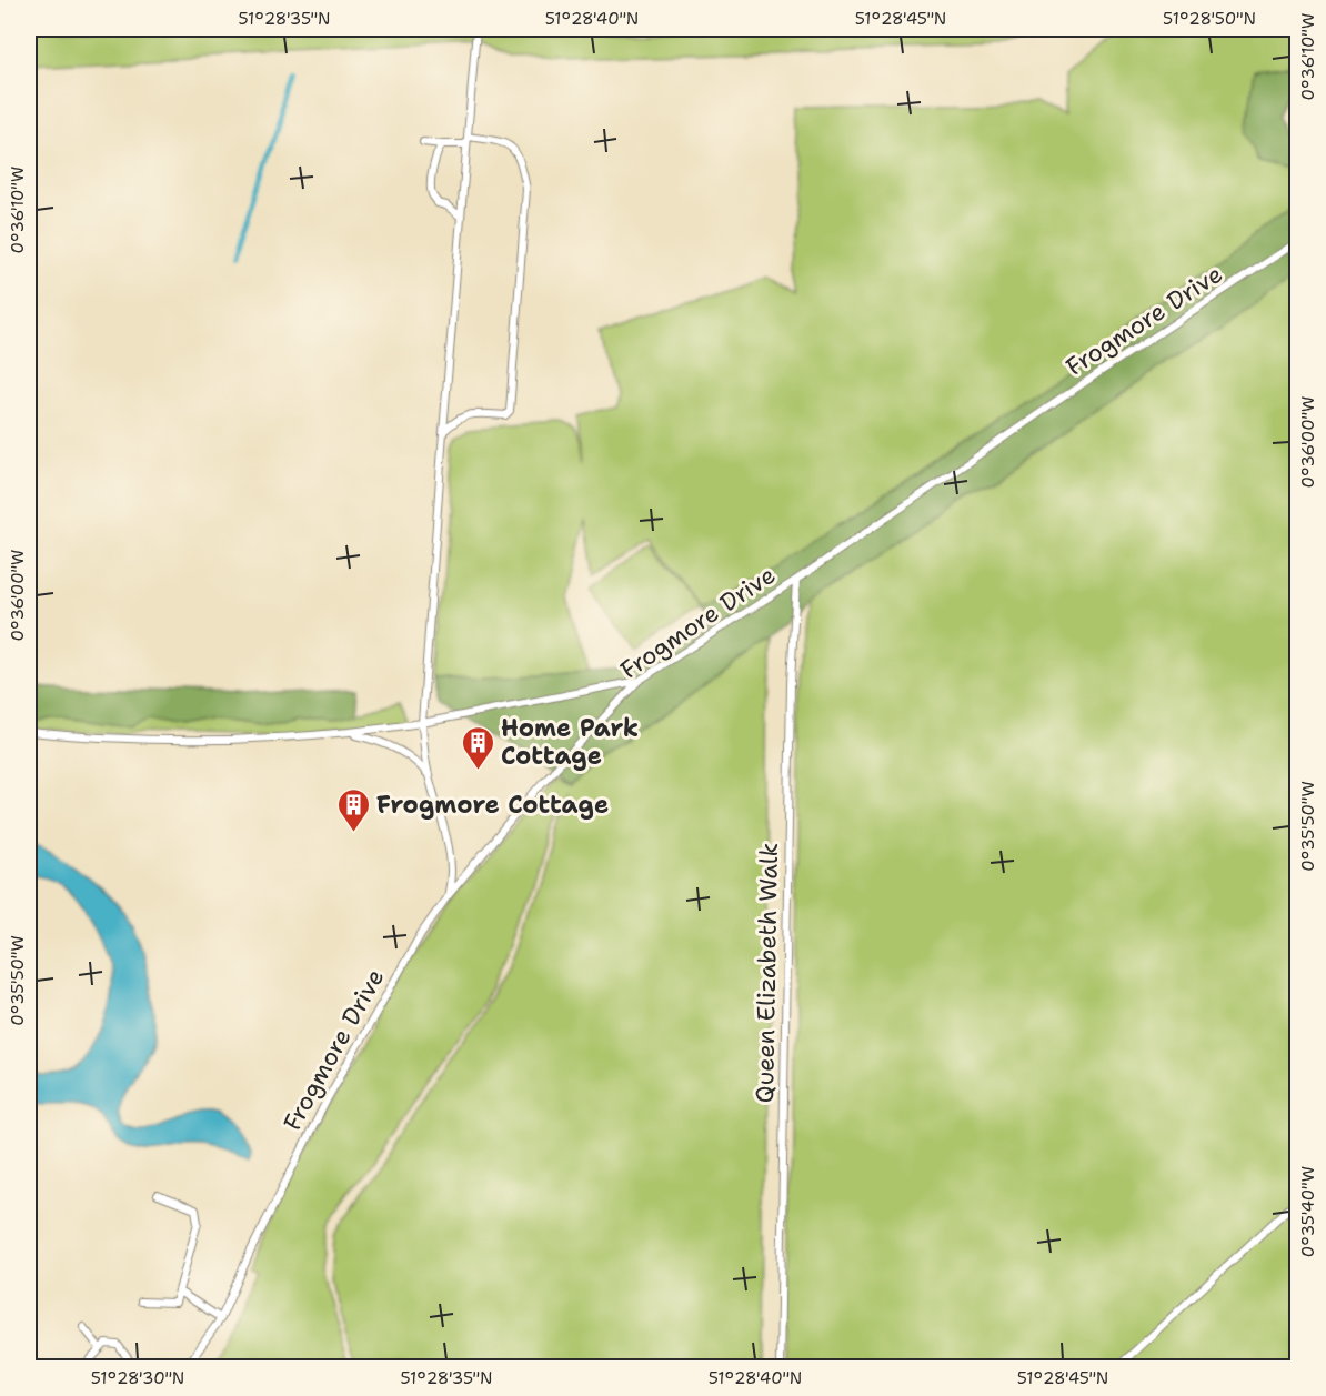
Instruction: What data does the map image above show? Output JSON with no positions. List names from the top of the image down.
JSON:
{
  "streets": {
    "lane": ["Frogmore Drive", "Queen Elizabeth Walk"]
  },
  "crossings": [
    ["Frogmore Drive", "Queen Elizabeth Walk"]
  ],
  "places": {
    "building": ["Home Park Cottage", "Frogmore Cottage"]
  },
  "coordinates": [
    "51°28'35\"N",
    "51°28'40\"N",
    "51°28'45\"N",
    "51°28'50\"N",
    "0°36'10\"W",
    "0°36'00\"W",
    "0°35'50\"W",
    "0°35'40\"W",
    "51°28'30\"N"
  ]
}
